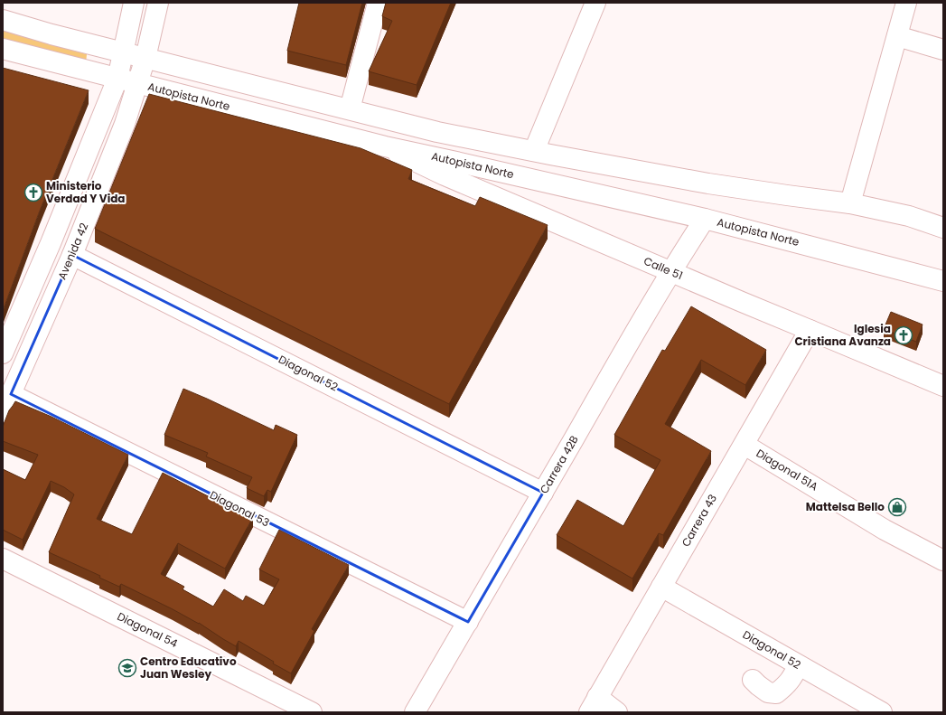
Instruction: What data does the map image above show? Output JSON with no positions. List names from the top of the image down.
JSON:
{
  "streets": {
    "street": [
      "Autopista Norte",
      "Avenida 42",
      "Calle 51",
      "Diagonal 52",
      "Carrera 42B",
      "Diagonal 51A",
      "Diagonal 53",
      "Carrera 43",
      "Diagonal 54"
    ]
  },
  "crossings": [
    ["Autopista Norte", "Avenida 42"],
    ["Autopista Norte", "Calle 51"],
    ["Autopista Norte", "Carrera 42B"],
    ["Avenida 42", "Diagonal 52"],
    ["Avenida 42", "Diagonal 53"],
    ["Calle 51", "Carrera 42B"],
    ["Calle 51", "Carrera 43"],
    ["Diagonal 52", "Carrera 42B"],
    ["Diagonal 52", "Carrera 43"],
    ["Carrera 42B", "Diagonal 53"],
    ["Diagonal 51A", "Carrera 43"]
  ],
  "places": {
    "church": ["Ministerio Verdad Y Vida", "Iglesia Cristiana Avanza"],
    "shop": ["Mattelsa Bello"],
    "school or university": ["Centro Educativo Juan Wesley"]
  }
}
